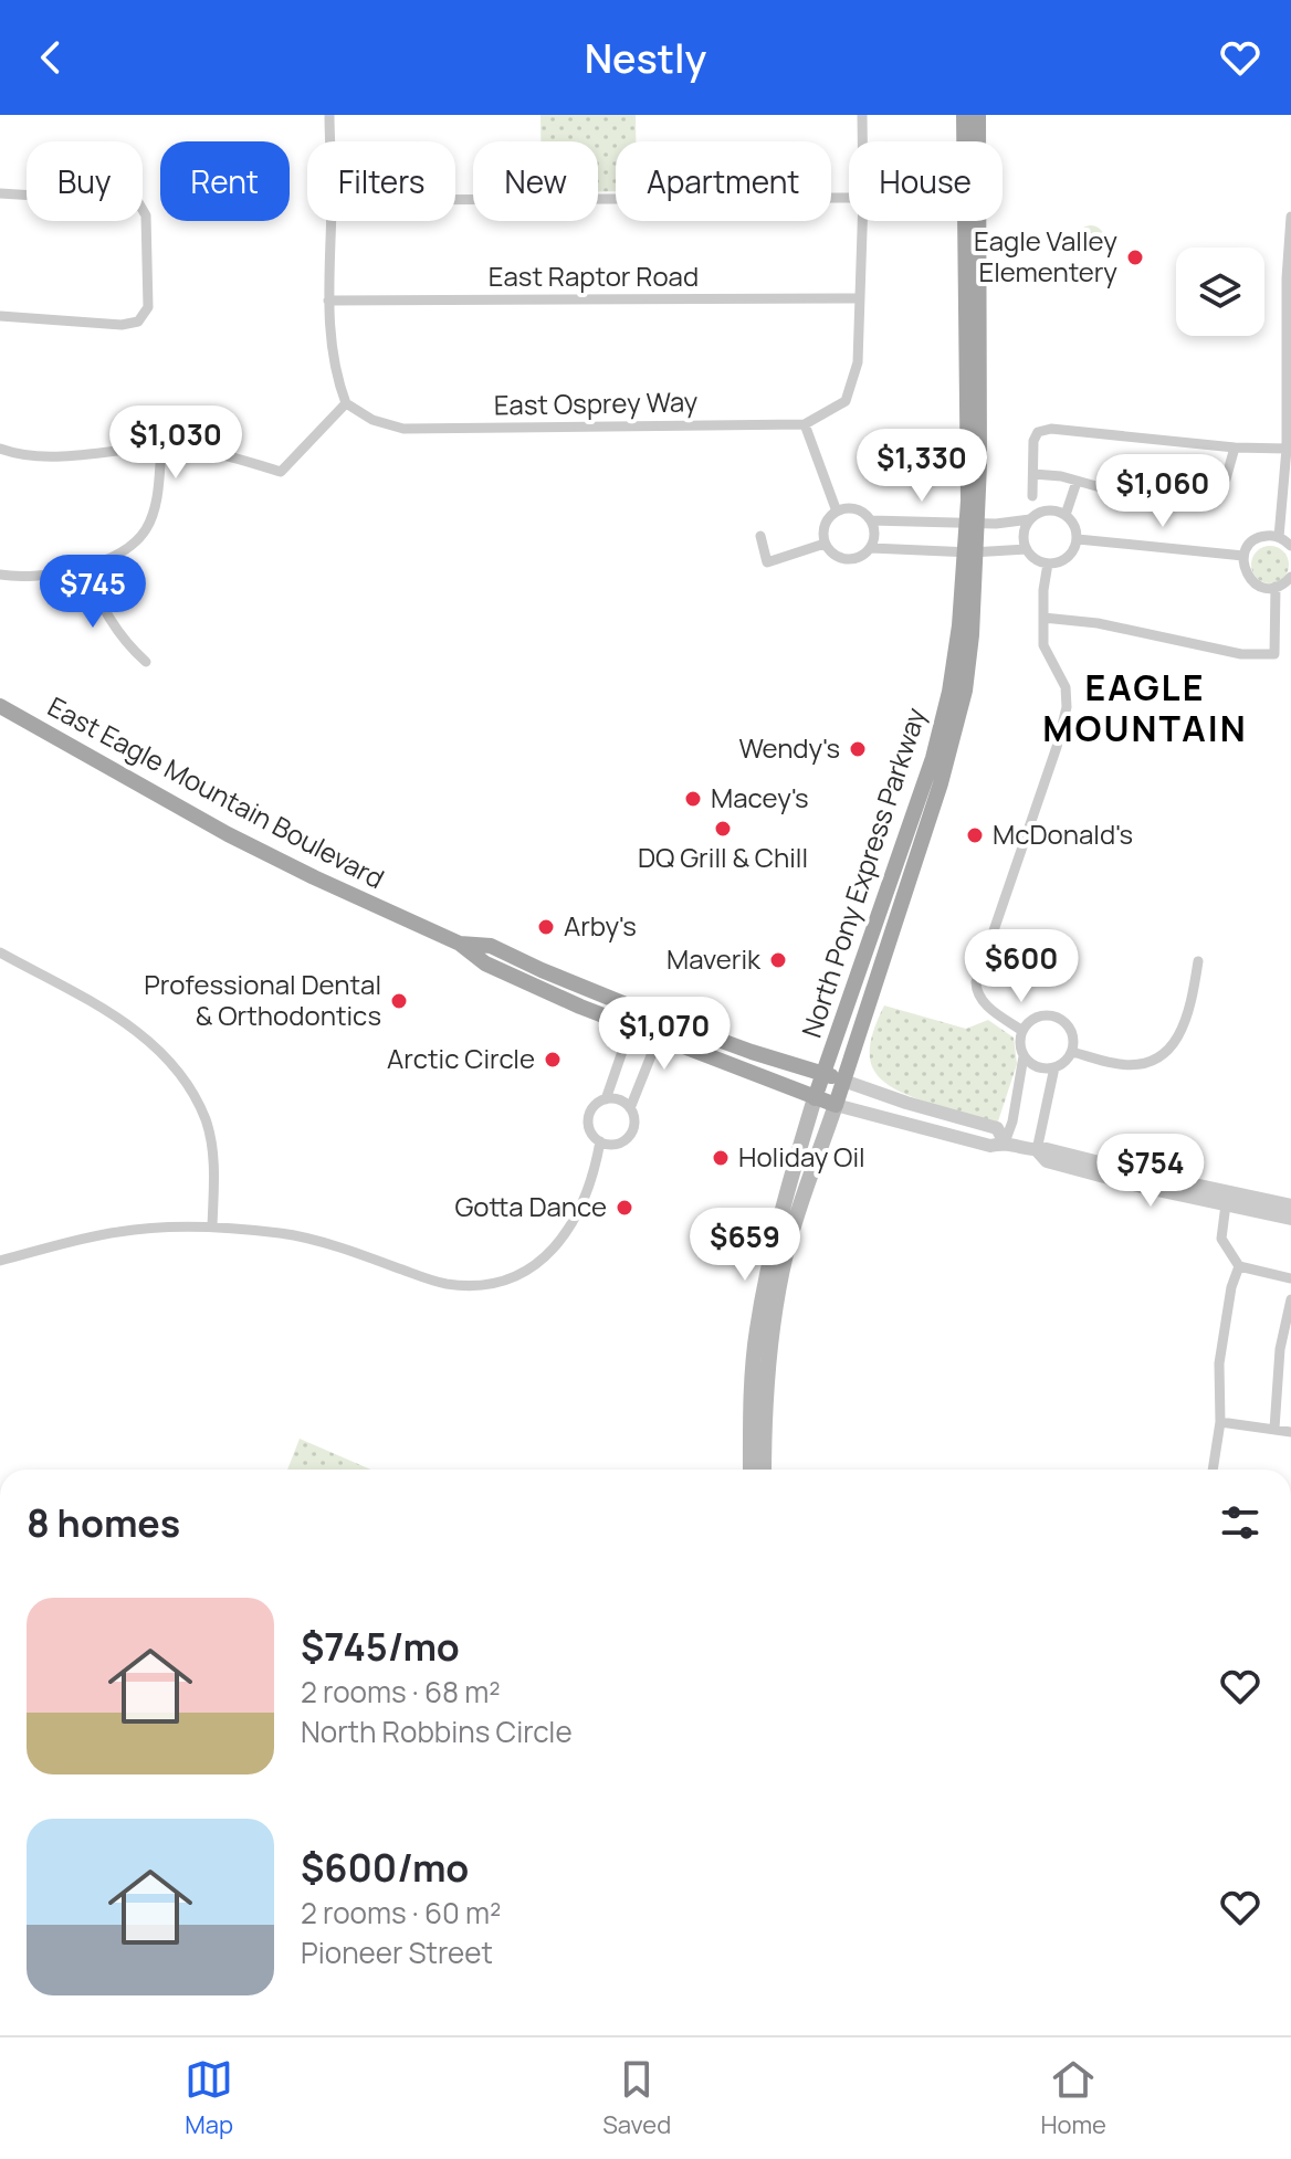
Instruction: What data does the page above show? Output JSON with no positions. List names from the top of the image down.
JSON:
{
  "streets": {
    "main road": ["East Eagle Mountain Boulevard", "North Pony Express Parkway"],
    "street": ["East Raptor Road", "East Osprey Way"]
  },
  "crossings": [
    ["East Raptor Road", "East Osprey Way"],
    ["East Eagle Mountain Boulevard", "North Pony Express Parkway"]
  ],
  "districts": ["EAGLE MOUNTAIN"],
  "places": [
    "Eagle Valley Elementery",
    "Wendy's",
    "Macey's",
    "DQ Grill & Chill",
    "McDonald's",
    "Arby's",
    "Maverik",
    "Professional Dental & Orthodontics",
    "Arctic Circle",
    "Holiday Oil",
    "Gotta Dance"
  ],
  "page": {
    "header": "Nestly",
    "chip": [
      "Buy",
      "Rent",
      "Filters",
      "New",
      "Apartment",
      "House"
    ],
    "price": [
      "$1,030",
      "$1,330",
      "$1,060",
      "$745",
      "$600",
      "$1,070",
      "$754",
      "$659"
    ],
    "heading": "8 homes",
    "list": [
      {
        "name": "$745/mo",
        "note": "2 rooms · 68 m² · North Robbins Circle"
      },
      {
        "name": "$600/mo",
        "note": "2 rooms · 60 m² · Pioneer Street"
      }
    ],
    "tabs": ["Map", "Saved", "Home"]
  }
}
